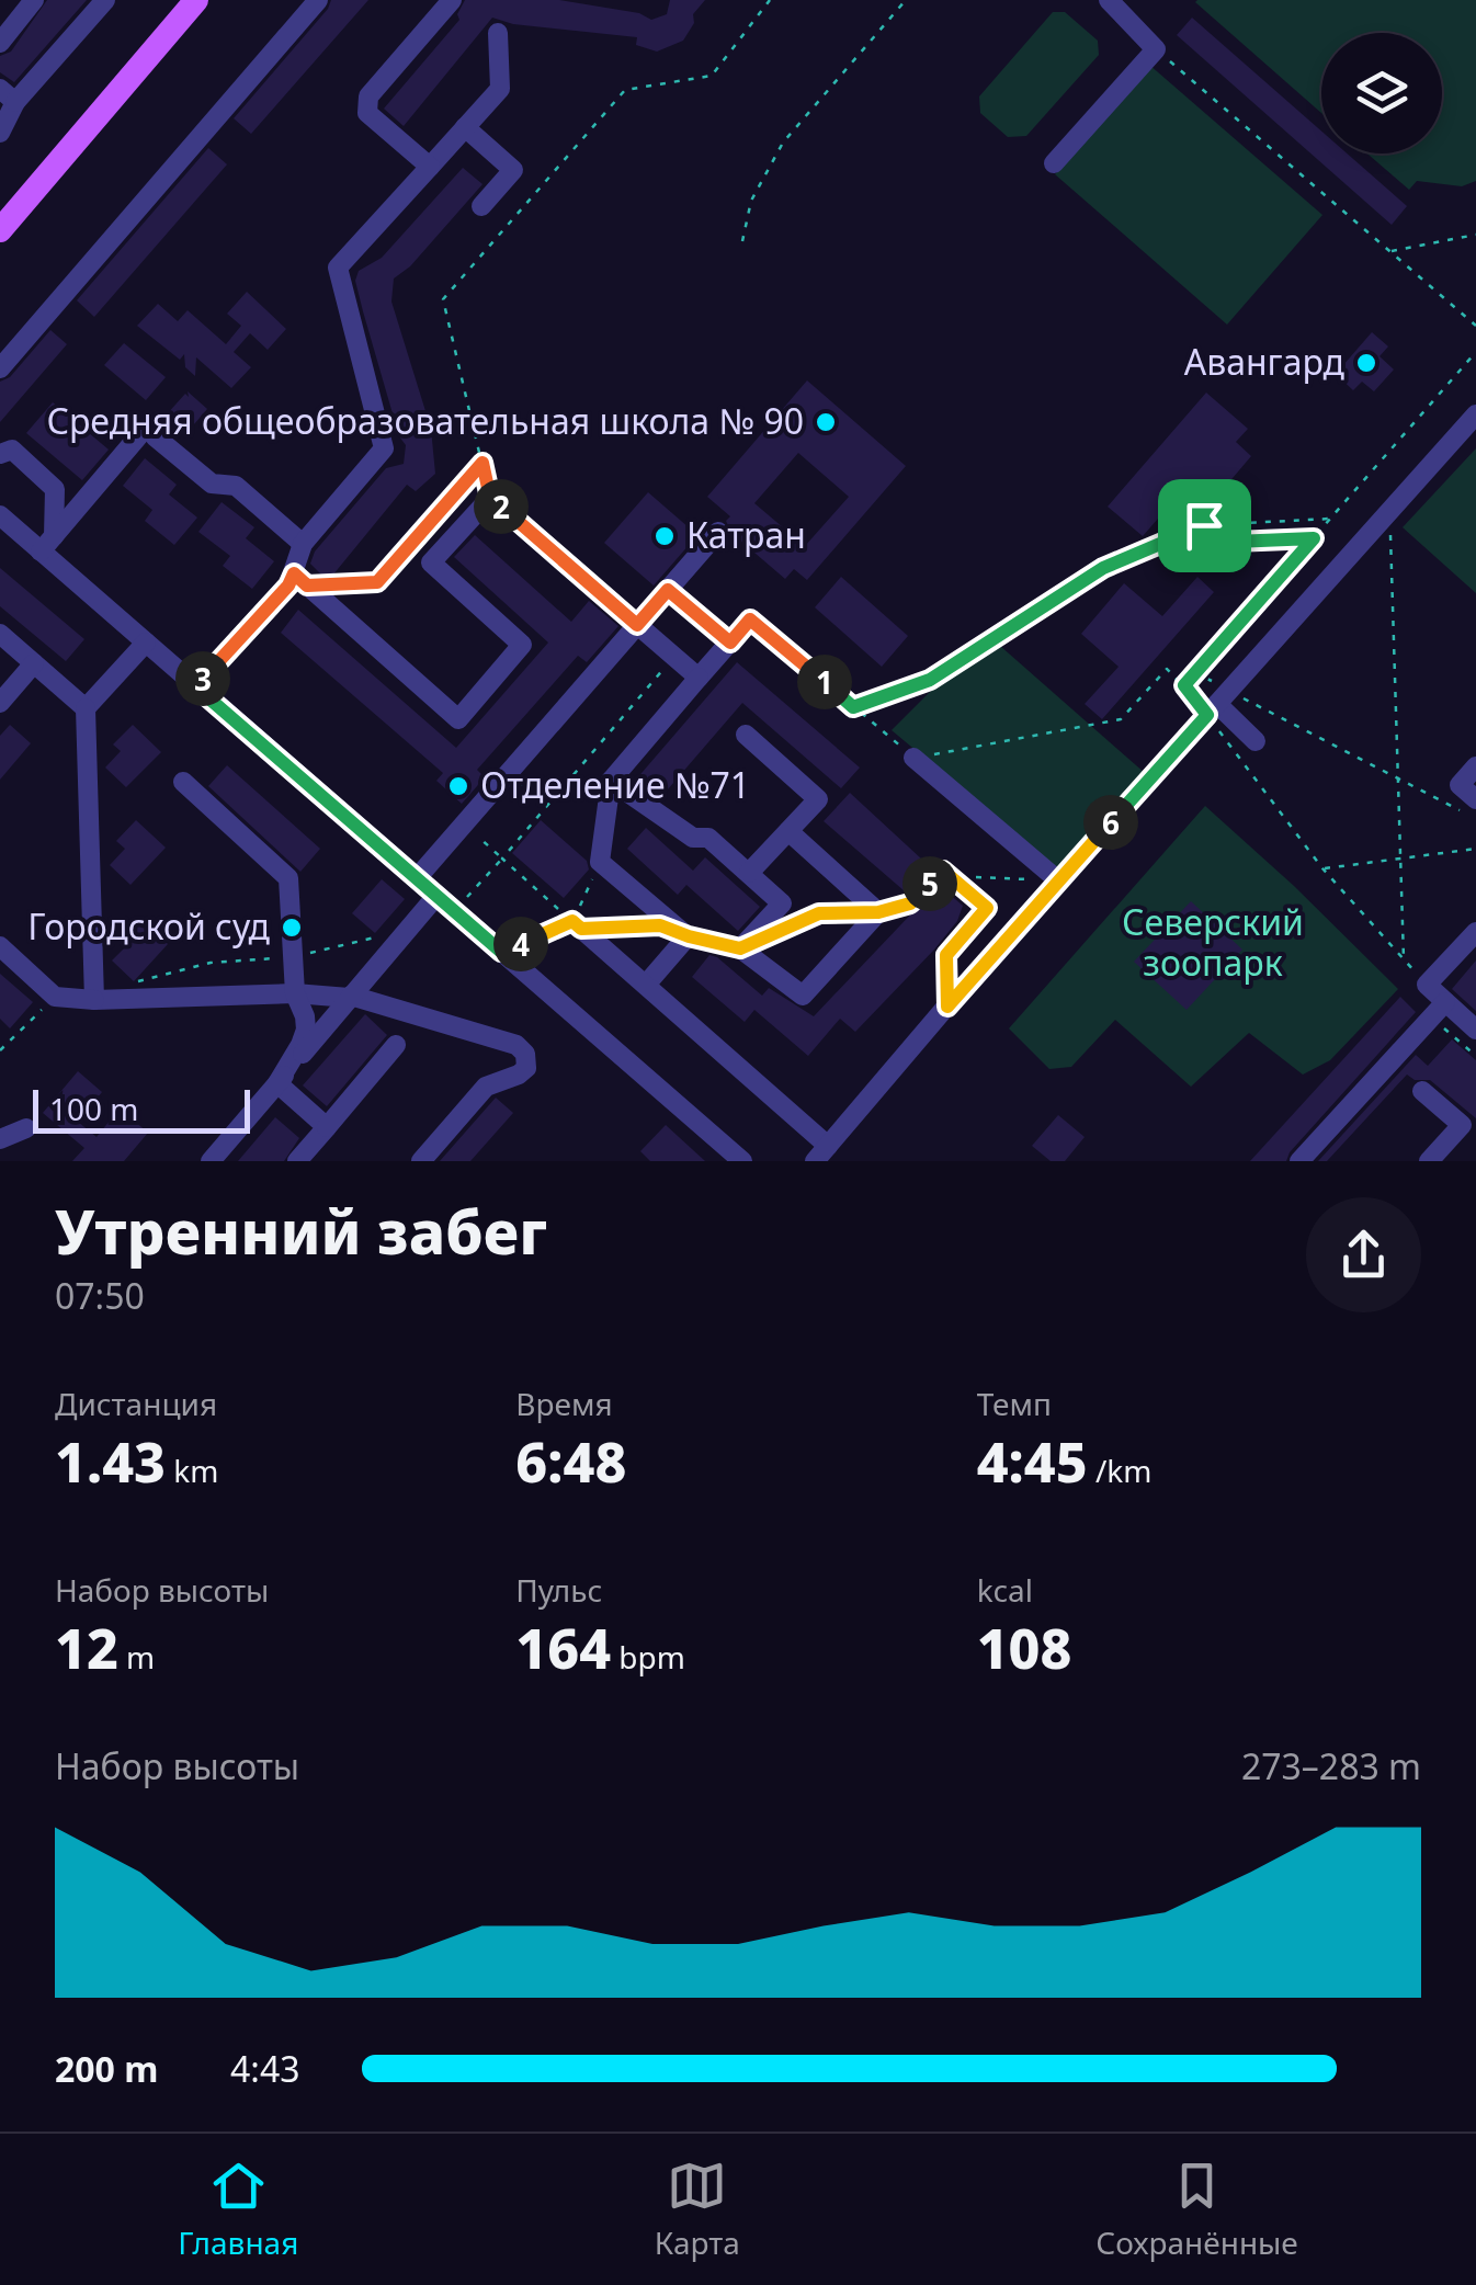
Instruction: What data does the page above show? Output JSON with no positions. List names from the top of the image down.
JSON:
{
  "parks": ["Северский зоопарк"],
  "places": [
    "Авангард",
    "Средняя общеобразовательная школа № 90",
    "Катран",
    "Отделение №71",
    "Городской суд"
  ],
  "scale_bar": "100 m",
  "page": {
    "pins": [
      "2",
      "3",
      "1",
      "6",
      "5",
      "4"
    ],
    "scale": "100 m",
    "heading": ["Утренний забег", "07:50"],
    "stats": [
      ["Дистанция", "1.43 km"],
      ["Время", "6:48"],
      ["Темп", "4:45 /km"],
      ["Набор высоты", "12 m"],
      ["Пульс", "164 bpm"],
      ["kcal", "108"]
    ],
    "chart": ["Набор высоты", "273–283 m"],
    "list": [
      {
        "name": "200 m",
        "note": "4:43"
      }
    ],
    "tabs": ["Главная", "Карта", "Сохранённые"]
  }
}
